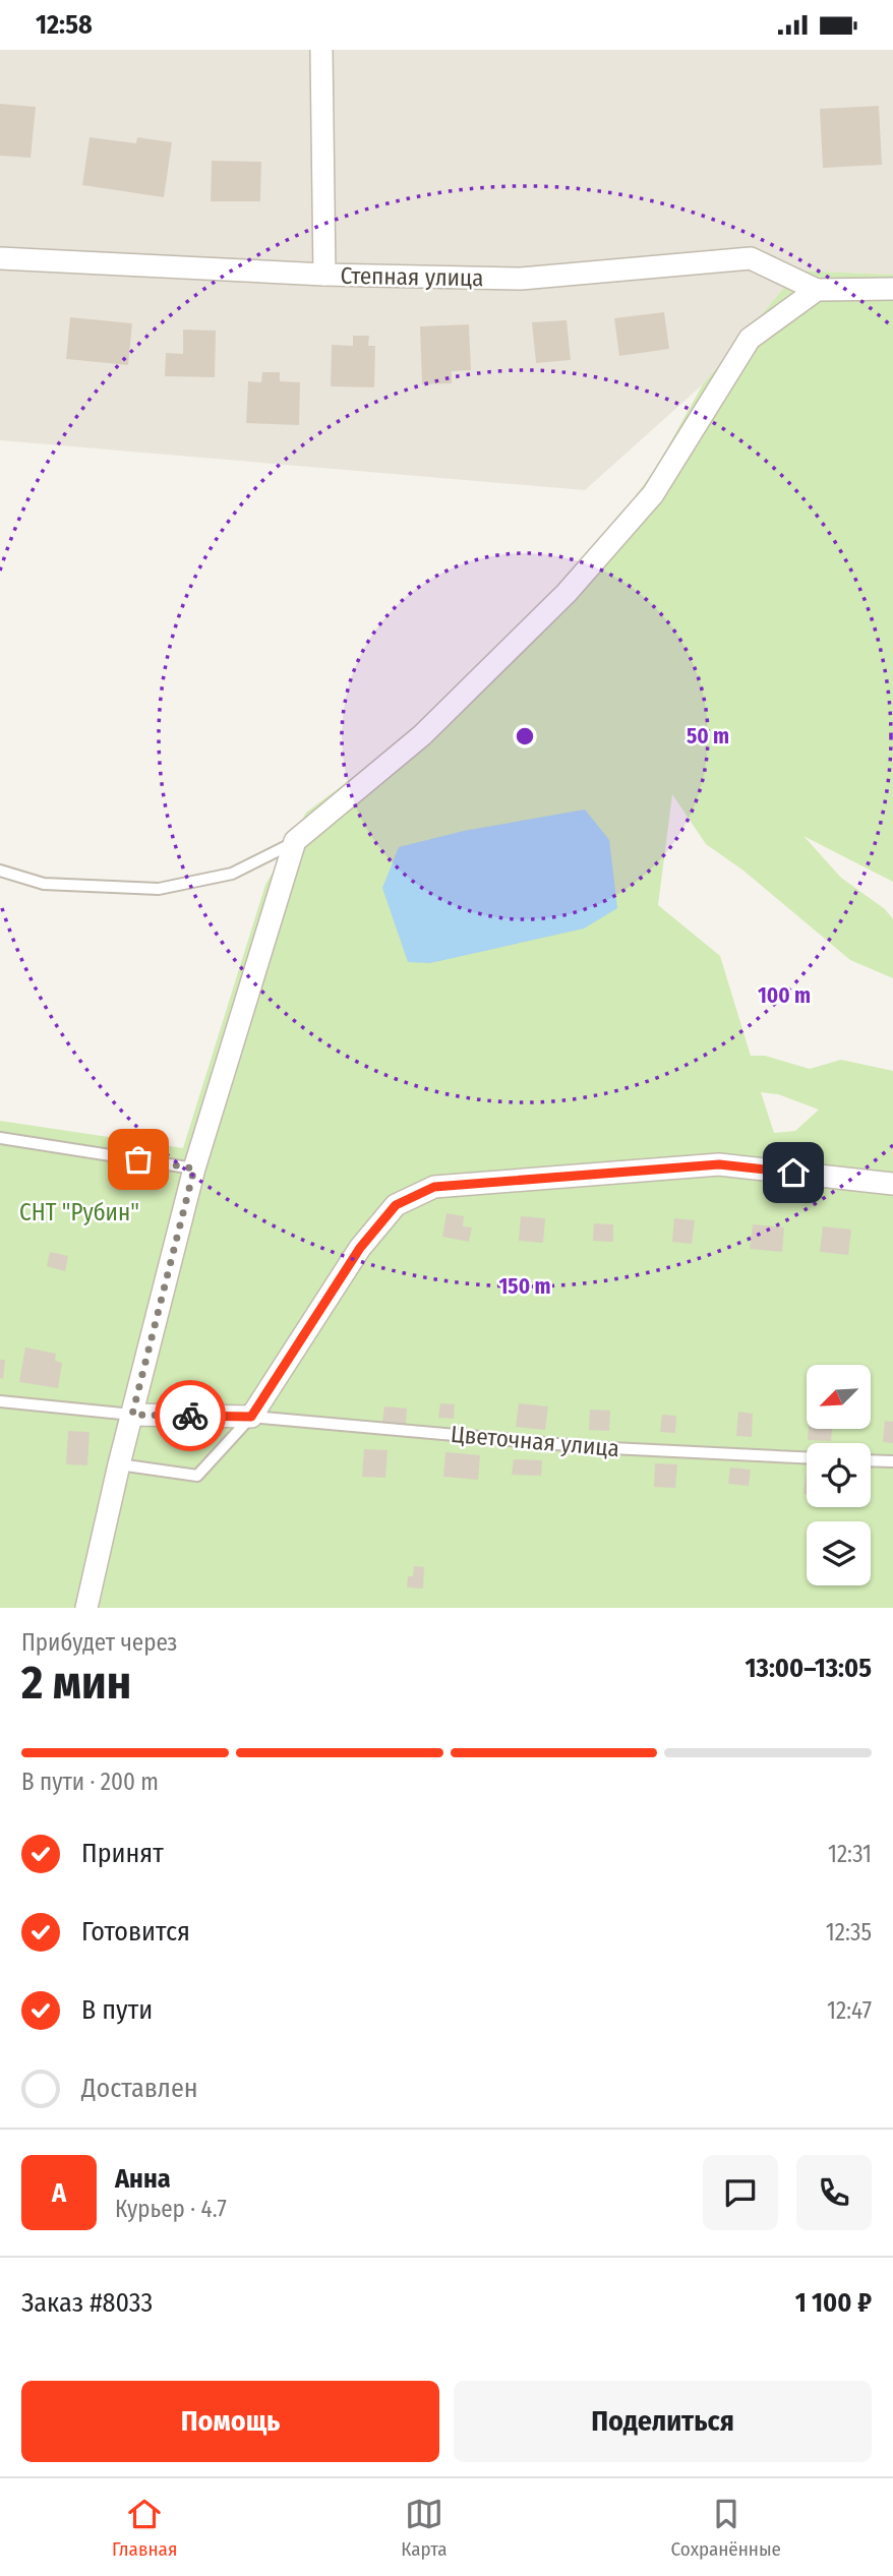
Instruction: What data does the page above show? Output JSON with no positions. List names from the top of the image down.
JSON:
{
  "streets": {
    "street": ["Степная улица"],
    "lane": ["Цветочная улица"]
  },
  "parks": ["СНТ \"Рубин\""],
  "north": "bottom left",
  "page": {
    "status": "12:58",
    "heading": ["2 мин", "Прибудет через", "13:00–13:05"],
    "panel": [
      "Анна",
      "Курьер · 4.7",
      "Заказ #8033",
      "1 100 ₽"
    ],
    "bar": "В пути · 200 m",
    "list": [
      ["Принят", "12:31"],
      ["Готовится", "12:35"],
      ["В пути", "12:47"],
      "Доставлен"
    ],
    "round": "А",
    "buttons": ["Помощь", "Поделиться"],
    "tabs": ["Главная", "Карта", "Сохранённые"]
  },
  "rings": ["50 m", "100 m", "150 m"]
}
